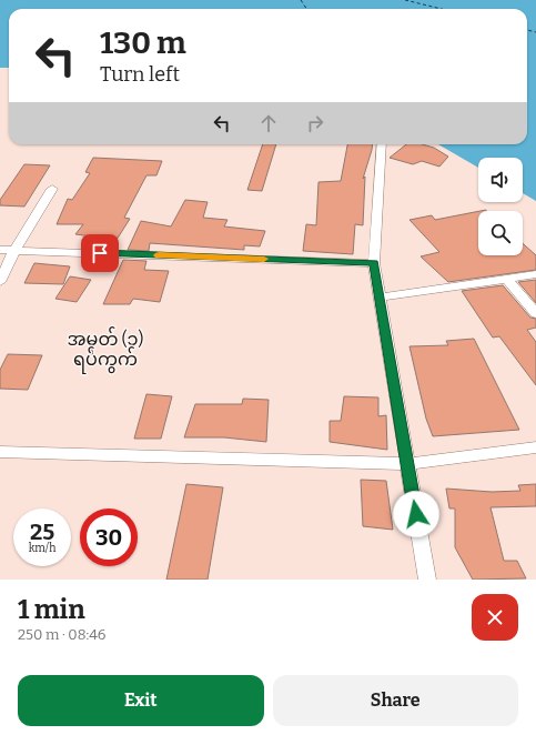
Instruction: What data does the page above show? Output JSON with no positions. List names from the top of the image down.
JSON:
{
  "districts": ["အမှတ် (၁) ရပ်ကွက်"],
  "page": {
    "turn": ["130 m", "Turn left"],
    "speed": "25 km/h",
    "limit": "30",
    "heading": ["1 min", "250 m · 08:46"],
    "buttons": ["Exit", "Share"]
  }
}
